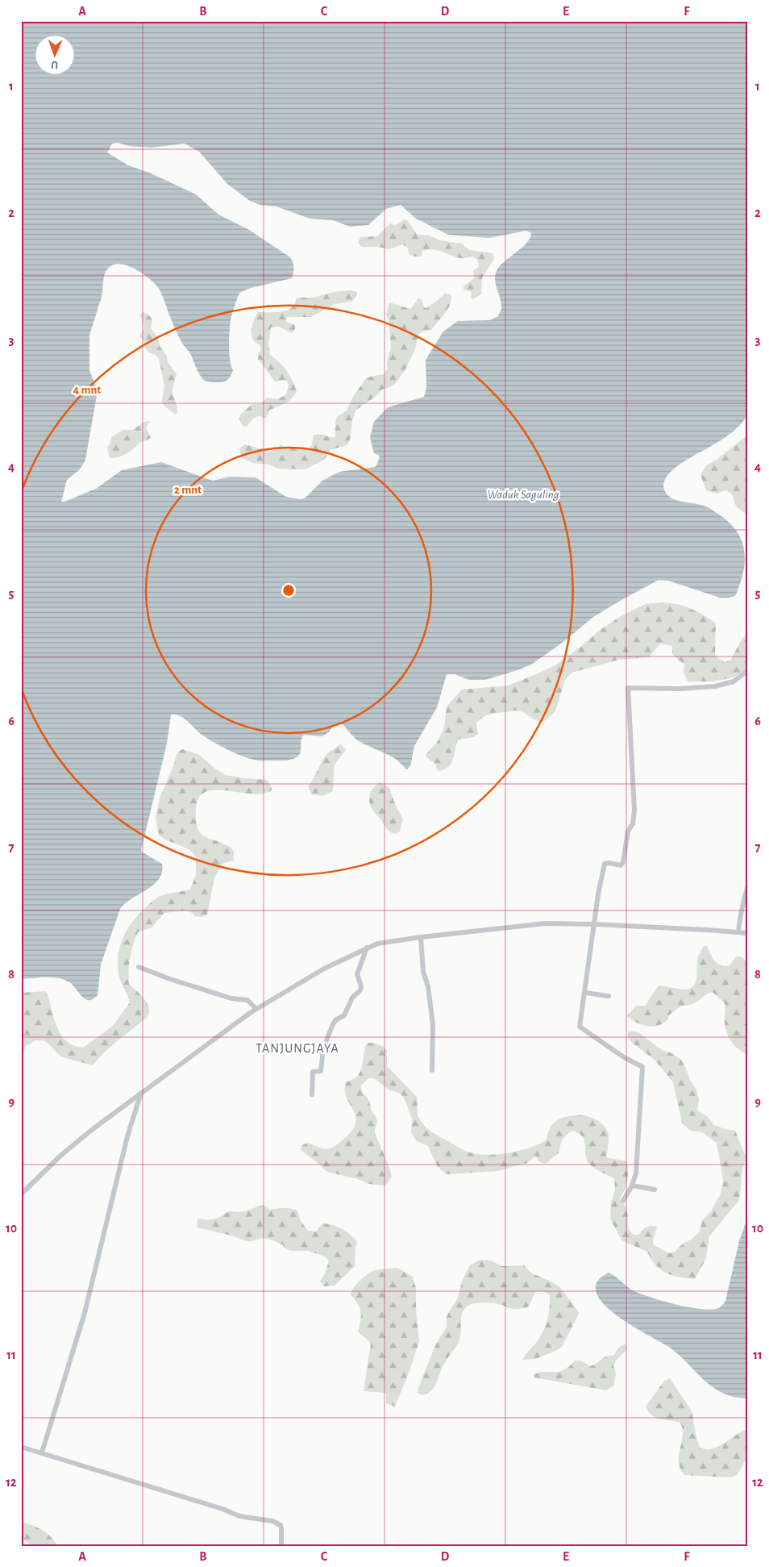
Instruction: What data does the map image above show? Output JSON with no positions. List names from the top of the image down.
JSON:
{
  "districts": ["TANJUNGJAYA"],
  "water": ["Waduk Saguling"],
  "north": "bottom",
  "grid": {
    "columns": [
      "A",
      "B",
      "C",
      "D",
      "E",
      "F"
    ],
    "rows": [
      "1",
      "2",
      "3",
      "4",
      "5",
      "6",
      "7",
      "8",
      "9",
      "10",
      "11",
      "12"
    ]
  },
  "rings": ["4 mnt", "2 mnt"]
}
